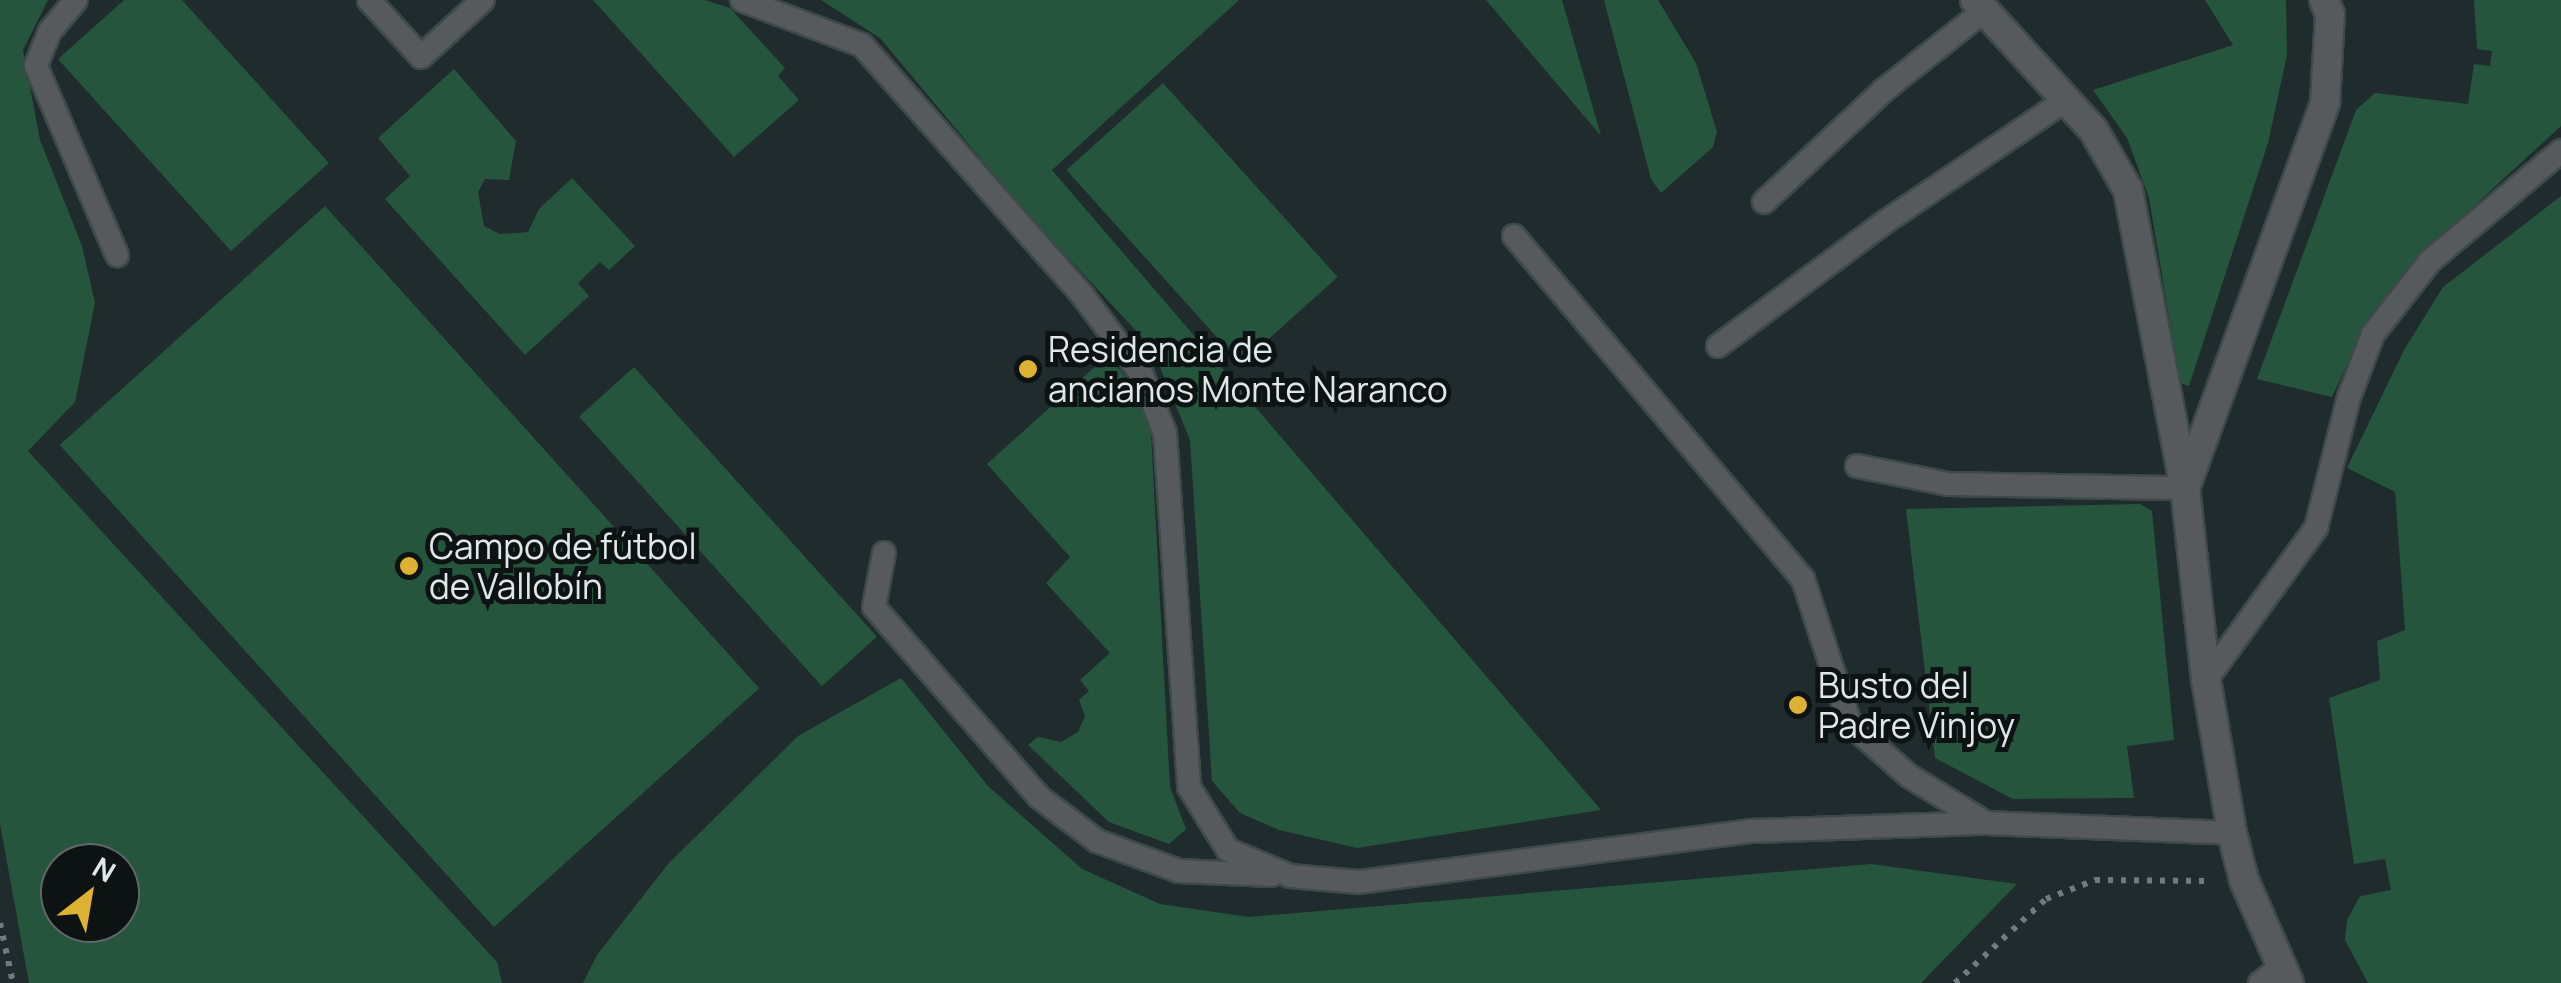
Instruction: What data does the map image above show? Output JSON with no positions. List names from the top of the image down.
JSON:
{
  "places": ["Residencia de ancianos Monte Naranco", "Campo de fútbol de Vallobín", "Busto del Padre Vinjoy"],
  "north": "top right"
}
